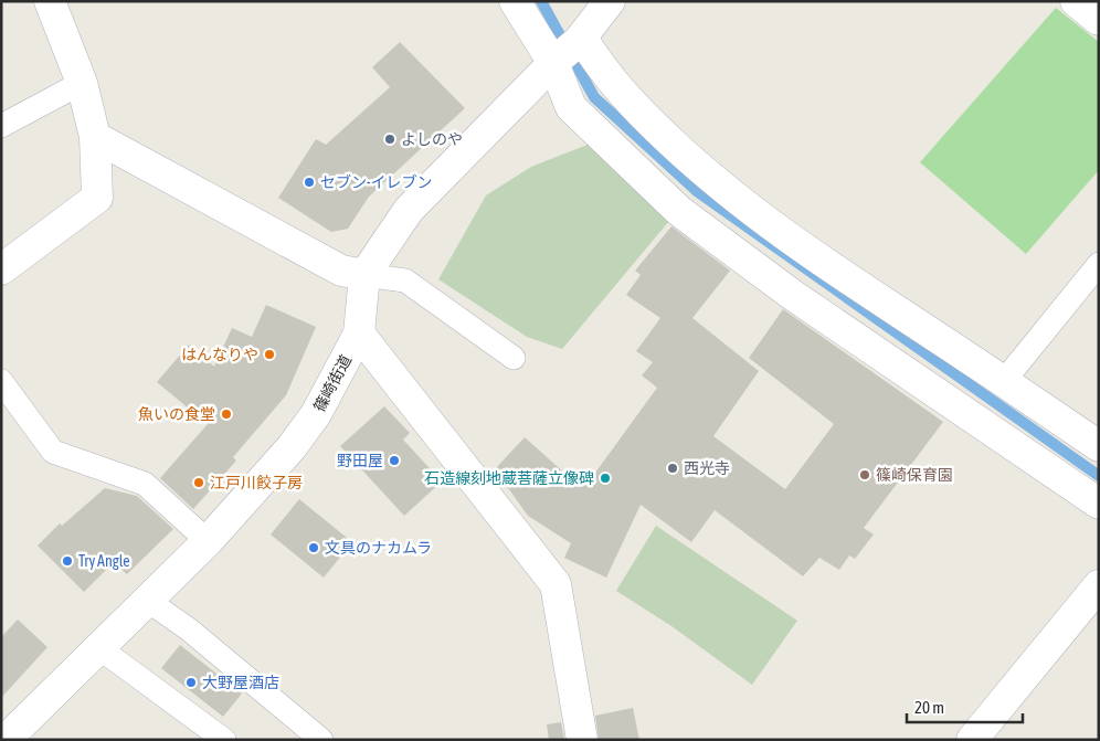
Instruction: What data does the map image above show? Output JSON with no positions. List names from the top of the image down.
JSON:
{
  "streets": {
    "street": ["篠崎街道"]
  },
  "places": [
    "よしのや",
    "セブン-イレブン",
    "はんなりや",
    "魚いの食堂",
    "野田屋",
    "西光寺",
    "篠崎保育園",
    "石造線刻地蔵菩薩立像碑",
    "江戸川餃子房",
    "文具のナカムラ",
    "Try Angle",
    "大野屋酒店"
  ],
  "scale_bar": "20 m"
}
